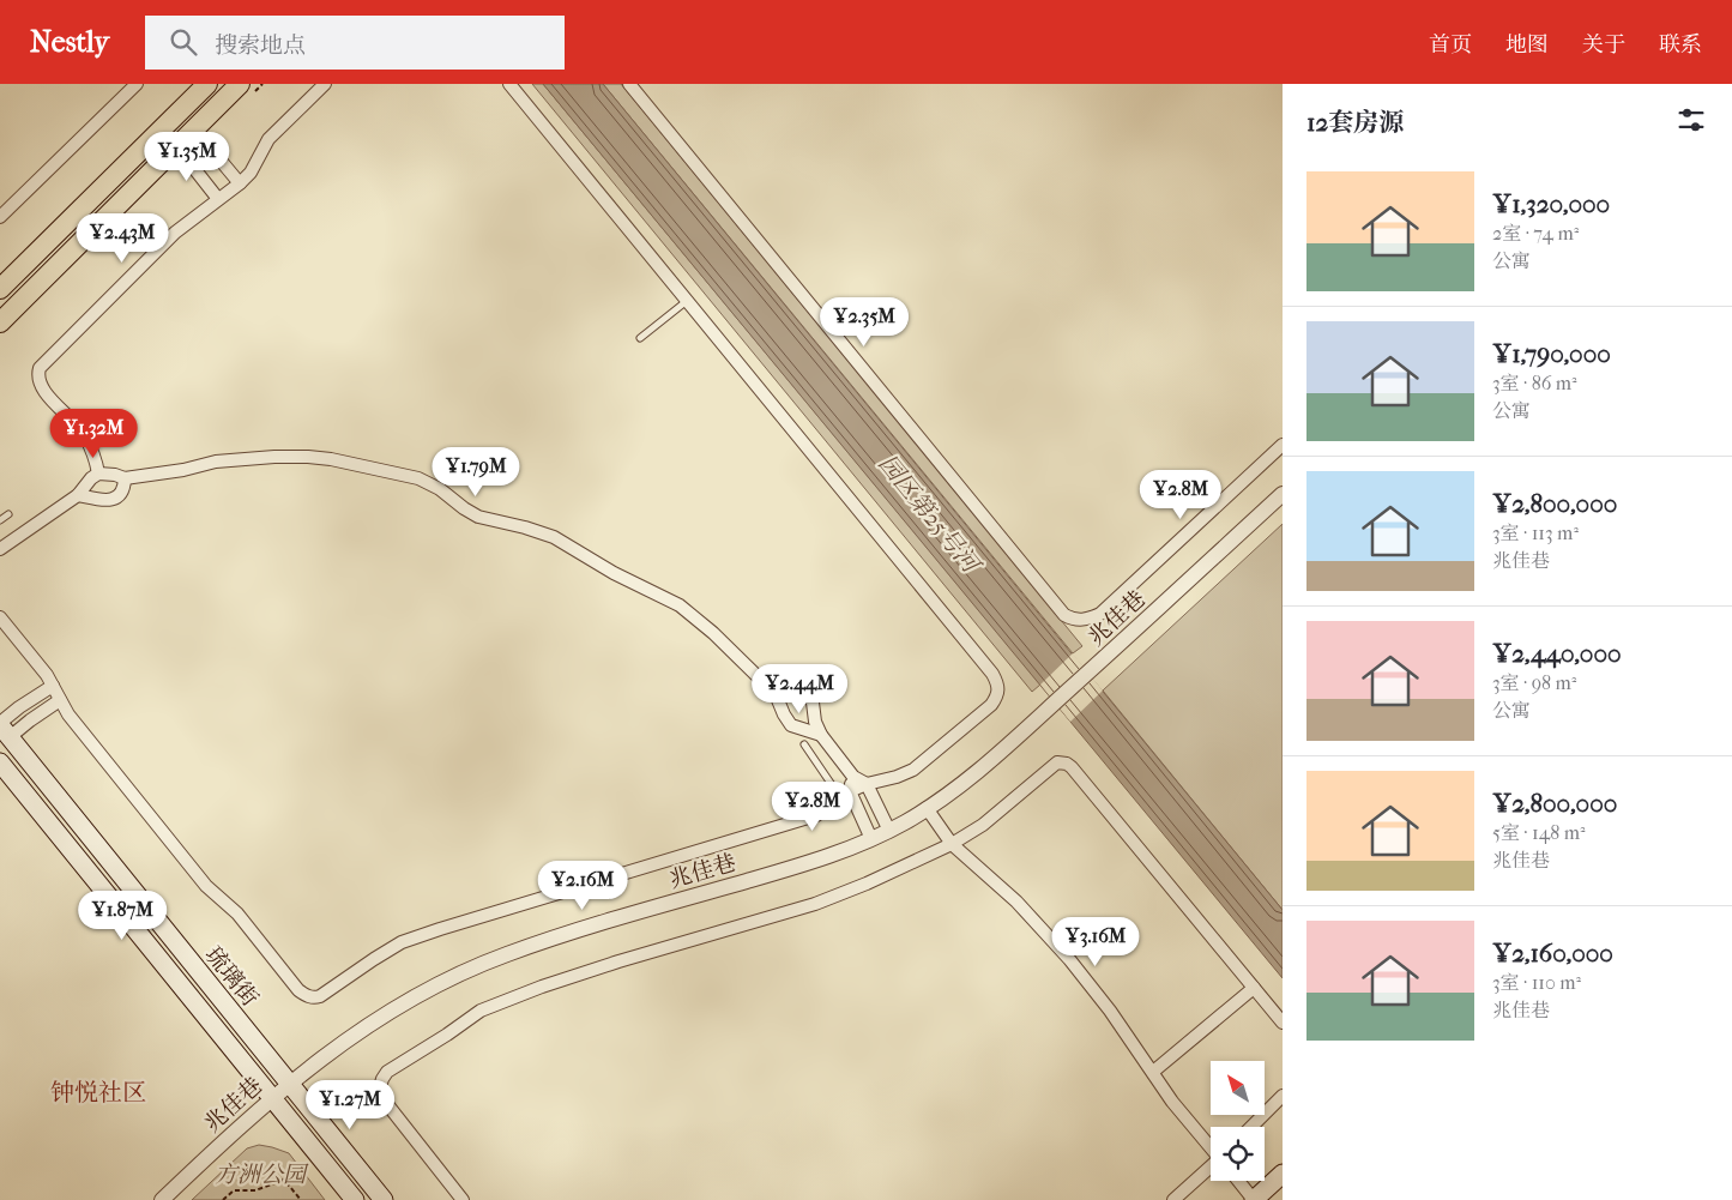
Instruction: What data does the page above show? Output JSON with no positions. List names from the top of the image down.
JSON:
{
  "streets": {
    "main road": ["琉璃街"],
    "street": ["兆佳巷"]
  },
  "crossings": [
    ["兆佳巷", "琉璃街"]
  ],
  "districts": ["钟悦社区"],
  "water": ["园区第25号河"],
  "parks": ["方洲公园"],
  "north": "top left",
  "page": {
    "header": "Nestly",
    "search": "搜索地点",
    "nav": [
      "首页",
      "地图",
      "关于",
      "联系"
    ],
    "heading": "12套房源",
    "price": [
      "¥1.35M",
      "¥2.43M",
      "¥2.35M",
      "¥1.32M",
      "¥1.79M",
      "¥2.8M",
      "¥2.44M",
      "¥2.8M",
      "¥2.16M",
      "¥1.87M",
      "¥3.16M",
      "¥1.27M"
    ],
    "list": [
      {
        "name": "¥1,320,000",
        "note": "2室 · 74 m² · 公寓"
      },
      {
        "name": "¥1,790,000",
        "note": "3室 · 86 m² · 公寓"
      },
      {
        "name": "¥2,800,000",
        "note": "3室 · 113 m² · 兆佳巷"
      },
      {
        "name": "¥2,440,000",
        "note": "3室 · 98 m² · 公寓"
      },
      {
        "name": "¥2,800,000",
        "note": "5室 · 148 m² · 兆佳巷"
      },
      {
        "name": "¥2,160,000",
        "note": "3室 · 110 m² · 兆佳巷"
      }
    ]
  }
}
